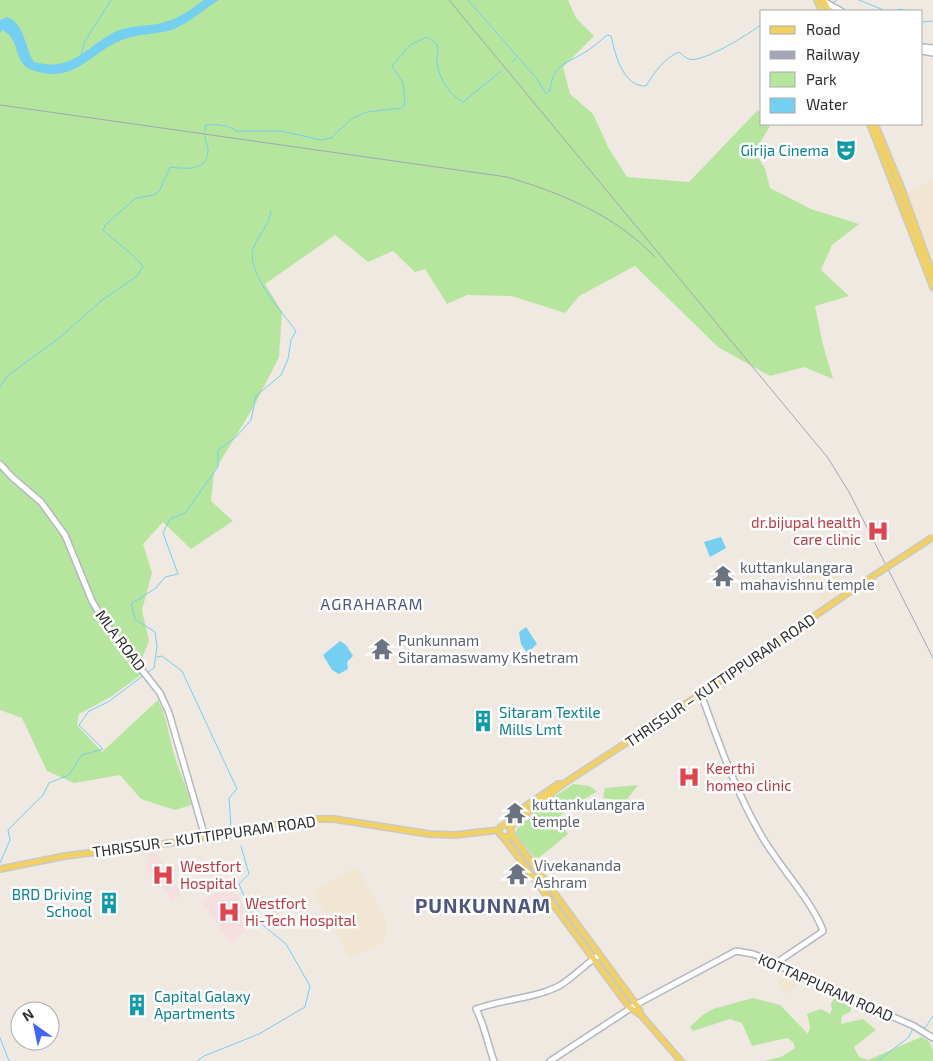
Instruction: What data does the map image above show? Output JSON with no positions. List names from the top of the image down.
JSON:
{
  "streets": {
    "main road": ["THRISSUR – KUTTIPPURAM ROAD"],
    "street": ["MLA ROAD", "KOTTAPPURAM ROAD"]
  },
  "crossings": [
    ["MLA ROAD", "THRISSUR – KUTTIPPURAM ROAD"]
  ],
  "districts": ["AGRAHARAM", "PUNKUNNAM"],
  "places": {
    "theatre": ["Girija Cinema"],
    "hospital": [
      "dr.bijupal health care clinic",
      "Keerthi homeo clinic",
      "Westfort Hospital",
      "Westfort Hi-Tech Hospital"
    ],
    "temple": [
      "kuttankulangara mahavishnu temple",
      "Punkunnam Sitaramaswamy Kshetram",
      "kuttankulangara temple",
      "Vivekananda Ashram"
    ],
    "building": ["Sitaram Textile Mills Lmt", "BRD Driving School", "Capital Galaxy Apartments"]
  },
  "legend": [
    "Road",
    "Railway",
    "Park",
    "Water"
  ],
  "north": "top left"
}
